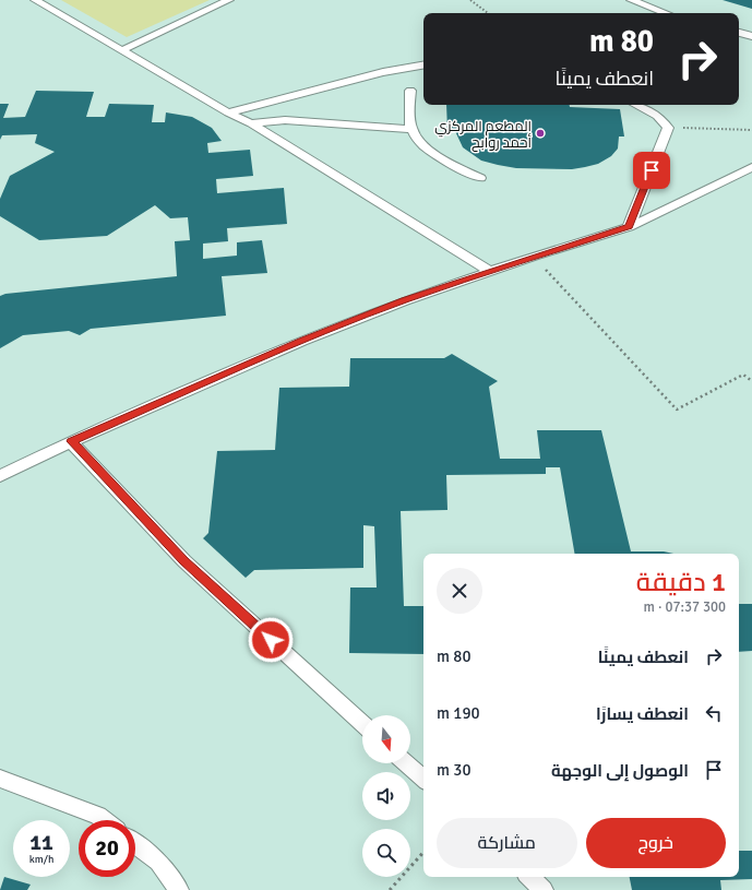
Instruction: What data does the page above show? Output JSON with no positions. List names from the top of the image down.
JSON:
{
  "places": ["المطعم المركزي أحمد روابح"],
  "north": "bottom",
  "page": {
    "turn": ["80 m", "انعطف يمينًا"],
    "heading": ["1 دقيقة", "300 m · 07:37"],
    "list": [
      {
        "name": "انعطف يمينًا",
        "value": "80 m"
      },
      {
        "name": "انعطف يسارًا",
        "value": "190 m"
      },
      {
        "name": "الوصول إلى الوجهة",
        "value": "30 m"
      }
    ],
    "buttons": ["خروج", "مشاركة"],
    "speed": "11 km/h",
    "limit": "20"
  }
}
